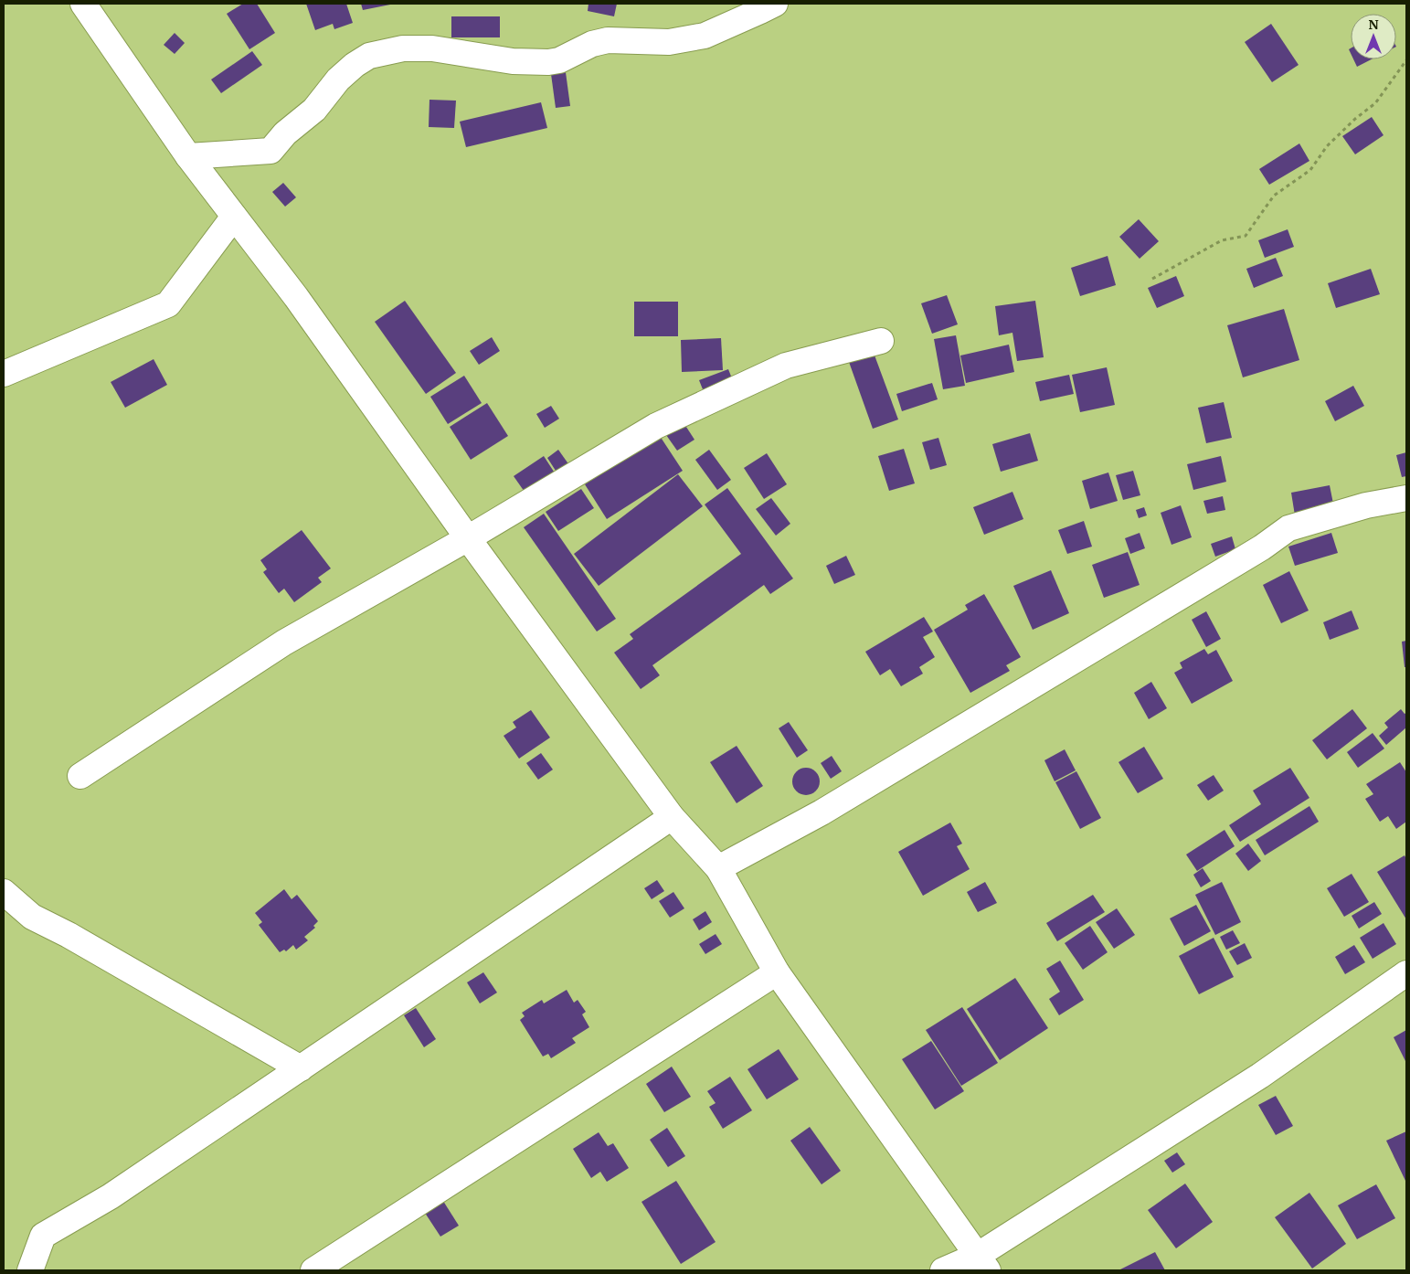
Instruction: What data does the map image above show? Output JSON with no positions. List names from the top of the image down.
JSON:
{
  "north": "top"
}
